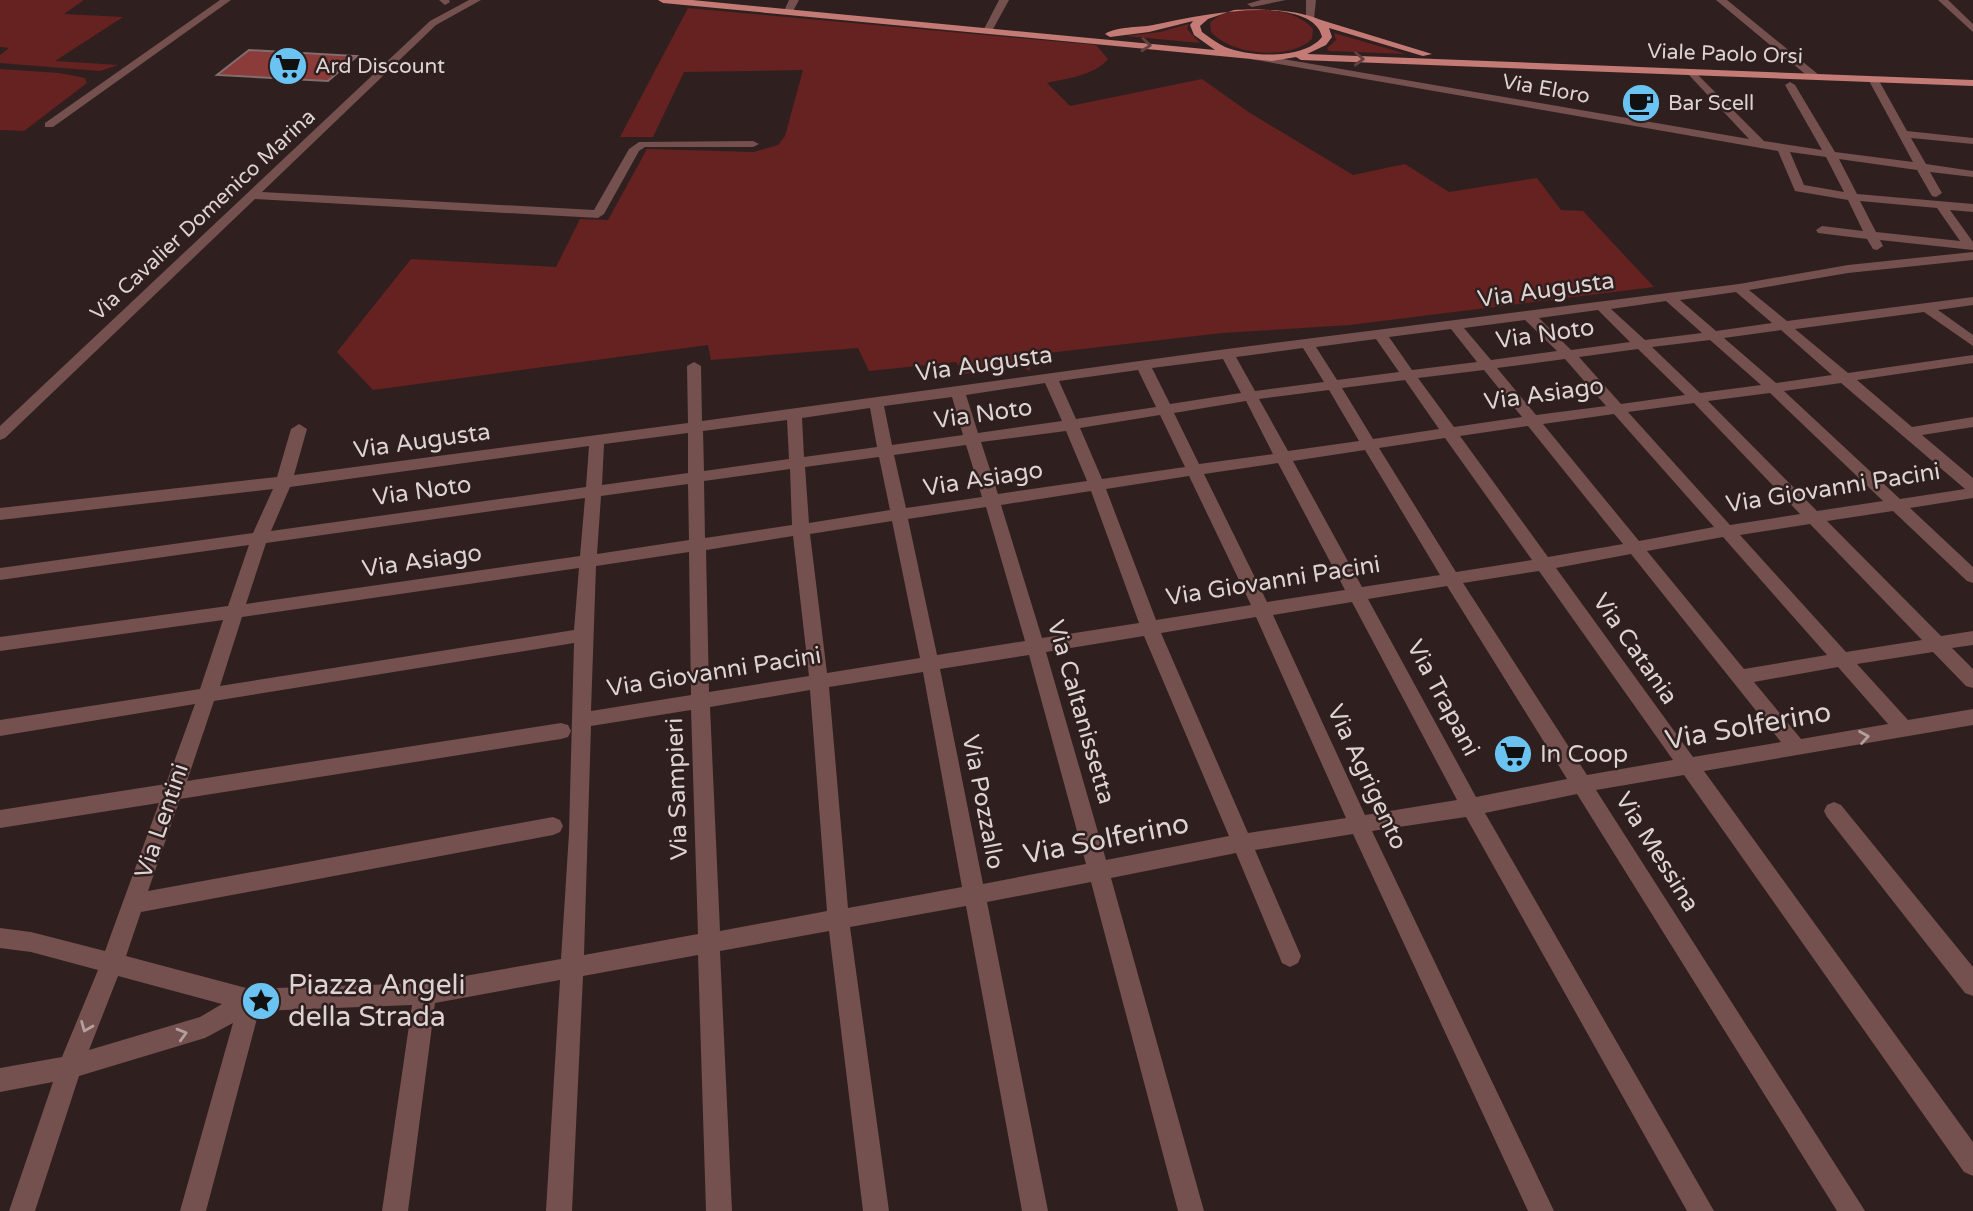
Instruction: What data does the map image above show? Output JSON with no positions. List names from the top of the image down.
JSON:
{
  "streets": {
    "main road": ["Viale Paolo Orsi"],
    "street": [
      "Via Eloro",
      "Via Cavalier Domenico Marina",
      "Via Augusta",
      "Via Noto",
      "Via Asiago",
      "Via Giovanni Pacini",
      "Via Catania",
      "Via Trapani",
      "Via Caltanissetta",
      "Via Solferino",
      "Via Agrigento",
      "Via Sampieri",
      "Via Pozzallo",
      "Via Lentini",
      "Via Messina"
    ]
  },
  "crossings": [
    ["Via Augusta", "Via Catania"],
    ["Via Augusta", "Via Trapani"],
    ["Via Augusta", "Via Caltanissetta"],
    ["Via Augusta", "Via Agrigento"],
    ["Via Augusta", "Via Sampieri"],
    ["Via Augusta", "Via Pozzallo"],
    ["Via Augusta", "Via Lentini"],
    ["Via Augusta", "Via Messina"],
    ["Via Noto", "Via Catania"],
    ["Via Noto", "Via Trapani"],
    ["Via Noto", "Via Caltanissetta"],
    ["Via Noto", "Via Agrigento"],
    ["Via Noto", "Via Sampieri"],
    ["Via Noto", "Via Pozzallo"],
    ["Via Noto", "Via Lentini"],
    ["Via Noto", "Via Messina"],
    ["Via Asiago", "Via Catania"],
    ["Via Asiago", "Via Trapani"],
    ["Via Asiago", "Via Caltanissetta"],
    ["Via Asiago", "Via Agrigento"],
    ["Via Asiago", "Via Sampieri"],
    ["Via Asiago", "Via Pozzallo"],
    ["Via Asiago", "Via Lentini"],
    ["Via Asiago", "Via Messina"],
    ["Via Giovanni Pacini", "Via Catania"],
    ["Via Giovanni Pacini", "Via Trapani"],
    ["Via Giovanni Pacini", "Via Caltanissetta"],
    ["Via Giovanni Pacini", "Via Agrigento"],
    ["Via Giovanni Pacini", "Via Sampieri"],
    ["Via Giovanni Pacini", "Via Pozzallo"],
    ["Via Giovanni Pacini", "Via Messina"],
    ["Via Catania", "Via Solferino"],
    ["Via Trapani", "Via Solferino"],
    ["Via Caltanissetta", "Via Solferino"],
    ["Via Solferino", "Via Agrigento"],
    ["Via Solferino", "Via Sampieri"],
    ["Via Solferino", "Via Pozzallo"],
    ["Via Solferino", "Via Lentini"],
    ["Via Solferino", "Via Messina"]
  ],
  "places": {
    "supermarket": ["Ard Discount", "In Coop"],
    "cafe": ["Bar Scell"],
    "place": ["Piazza Angeli della Strada"]
  }
}
